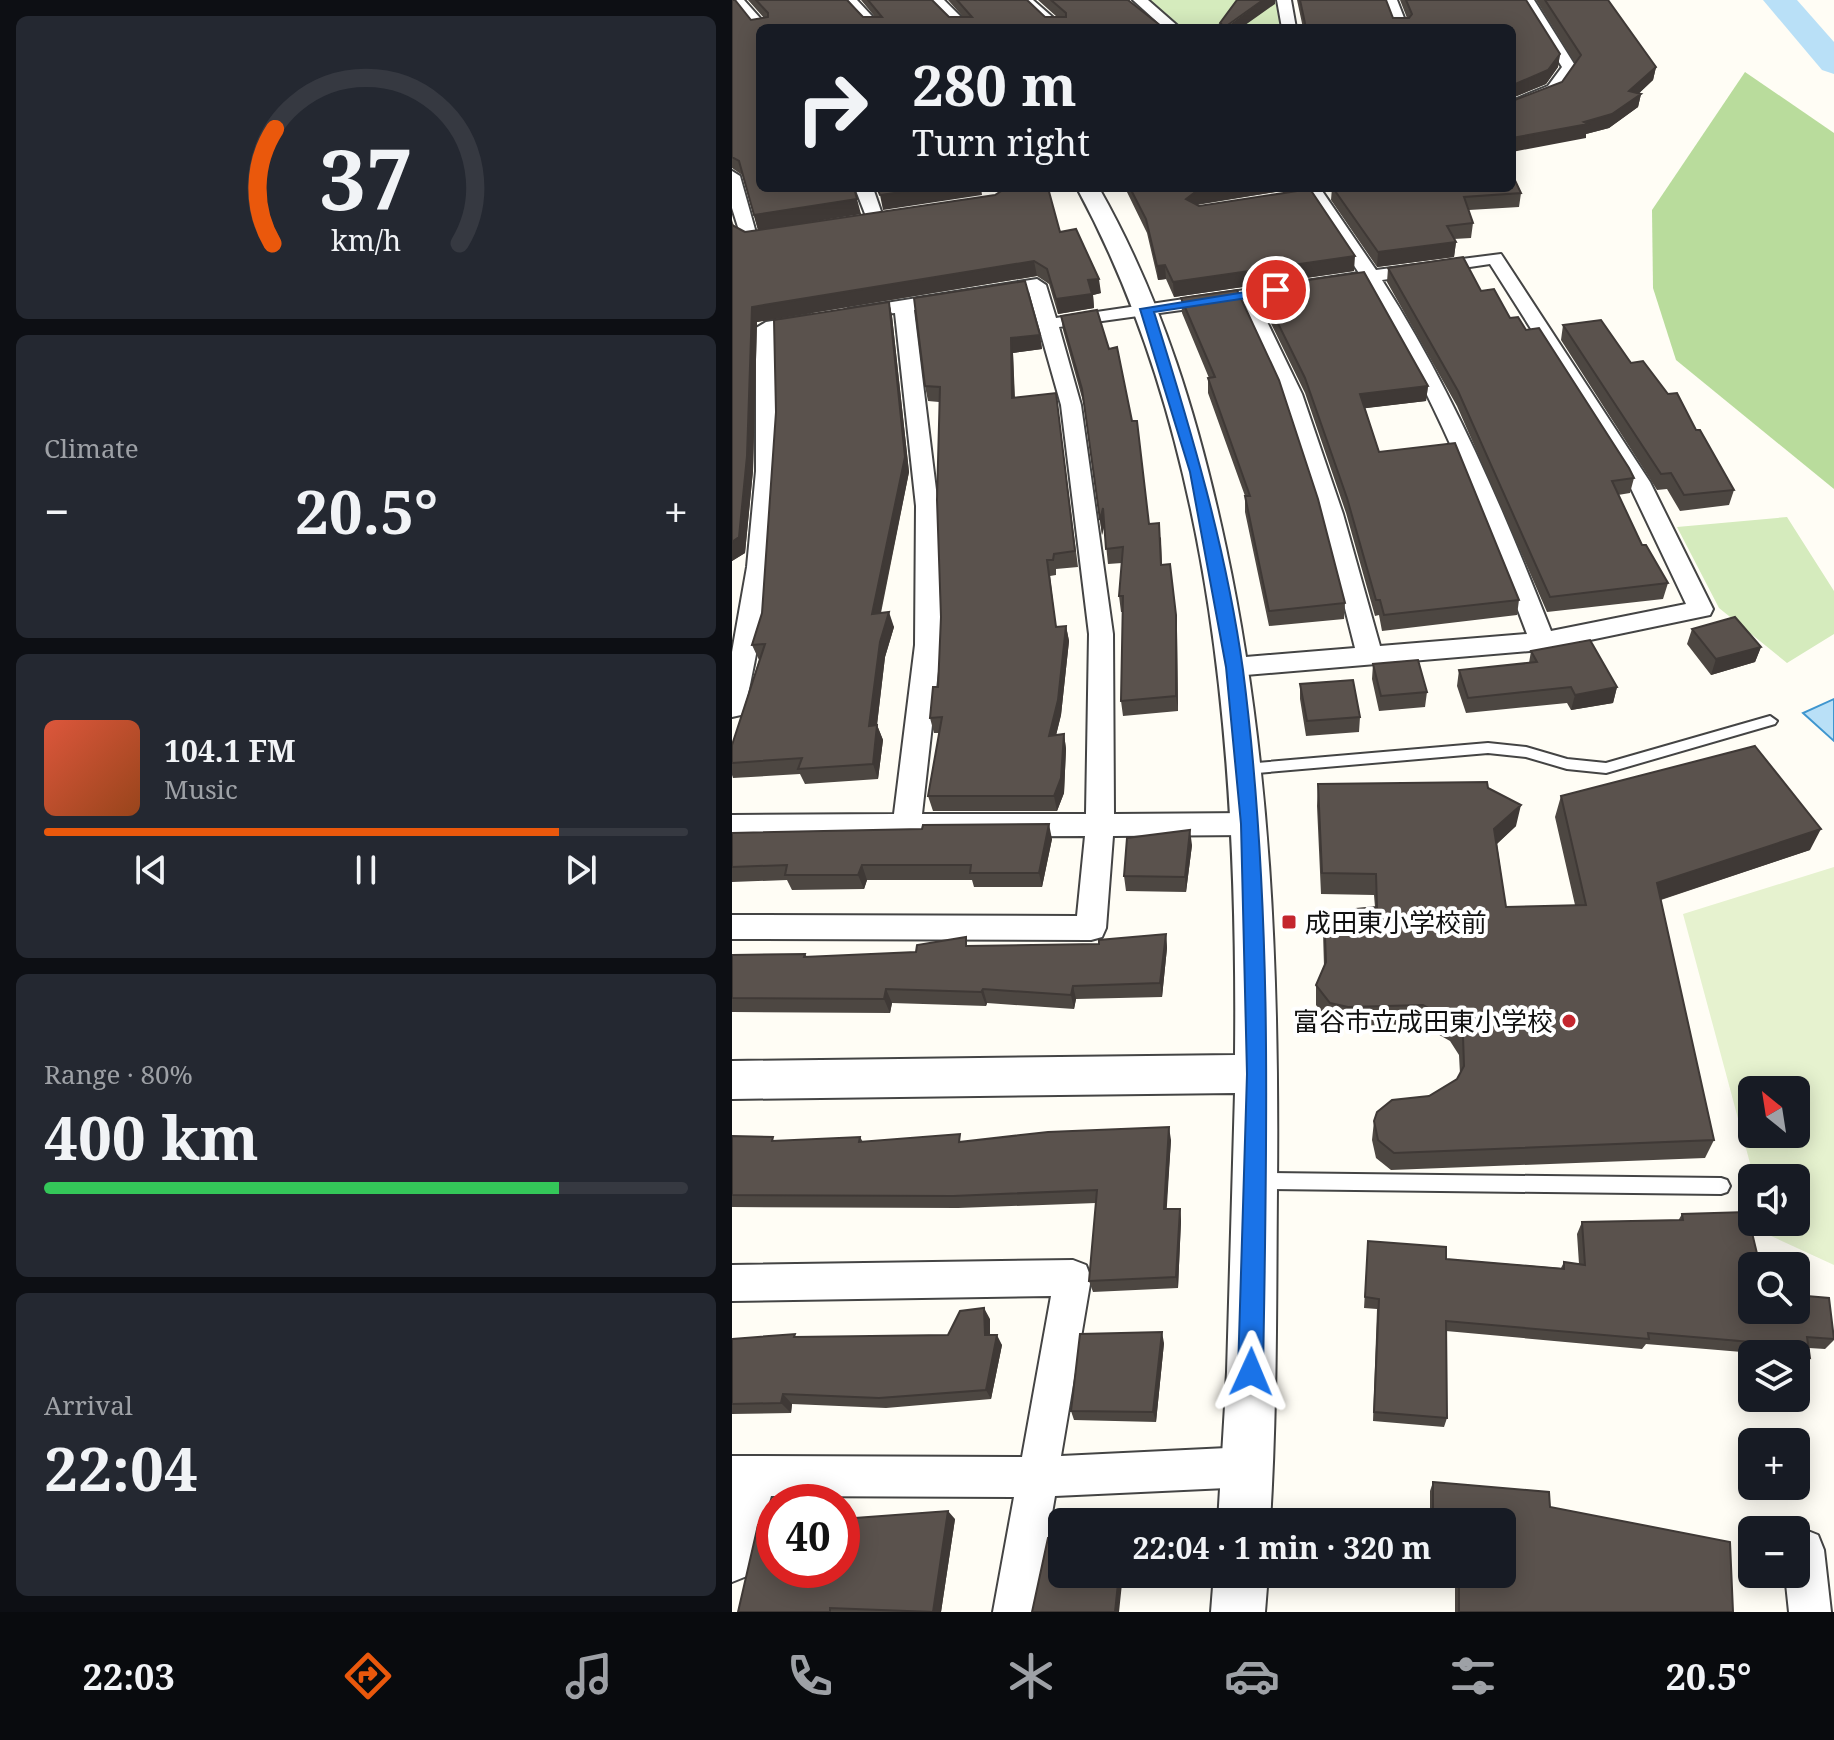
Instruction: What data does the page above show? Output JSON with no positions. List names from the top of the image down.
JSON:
{
  "places": {
    "transit": ["成田東小学校前"],
    "other": ["富谷市立成田東小学校"]
  },
  "north": "top left",
  "page": {
    "turn": ["280 m", "Turn right"],
    "tile": [
      "Climate",
      ["Range · 80%", "400 km"],
      ["Arrival", "22:04"]
    ],
    "heat": ["−", "20.5°", "+"],
    "song": ["104.1 FM", "Music"],
    "map_buttons": ["+", "−"],
    "limit": "40",
    "trip": "22:04 · 1 min · 320 m",
    "tabs": ["22:03", "20.5°"],
    "gauge": ["37", "km/h"]
  }
}
